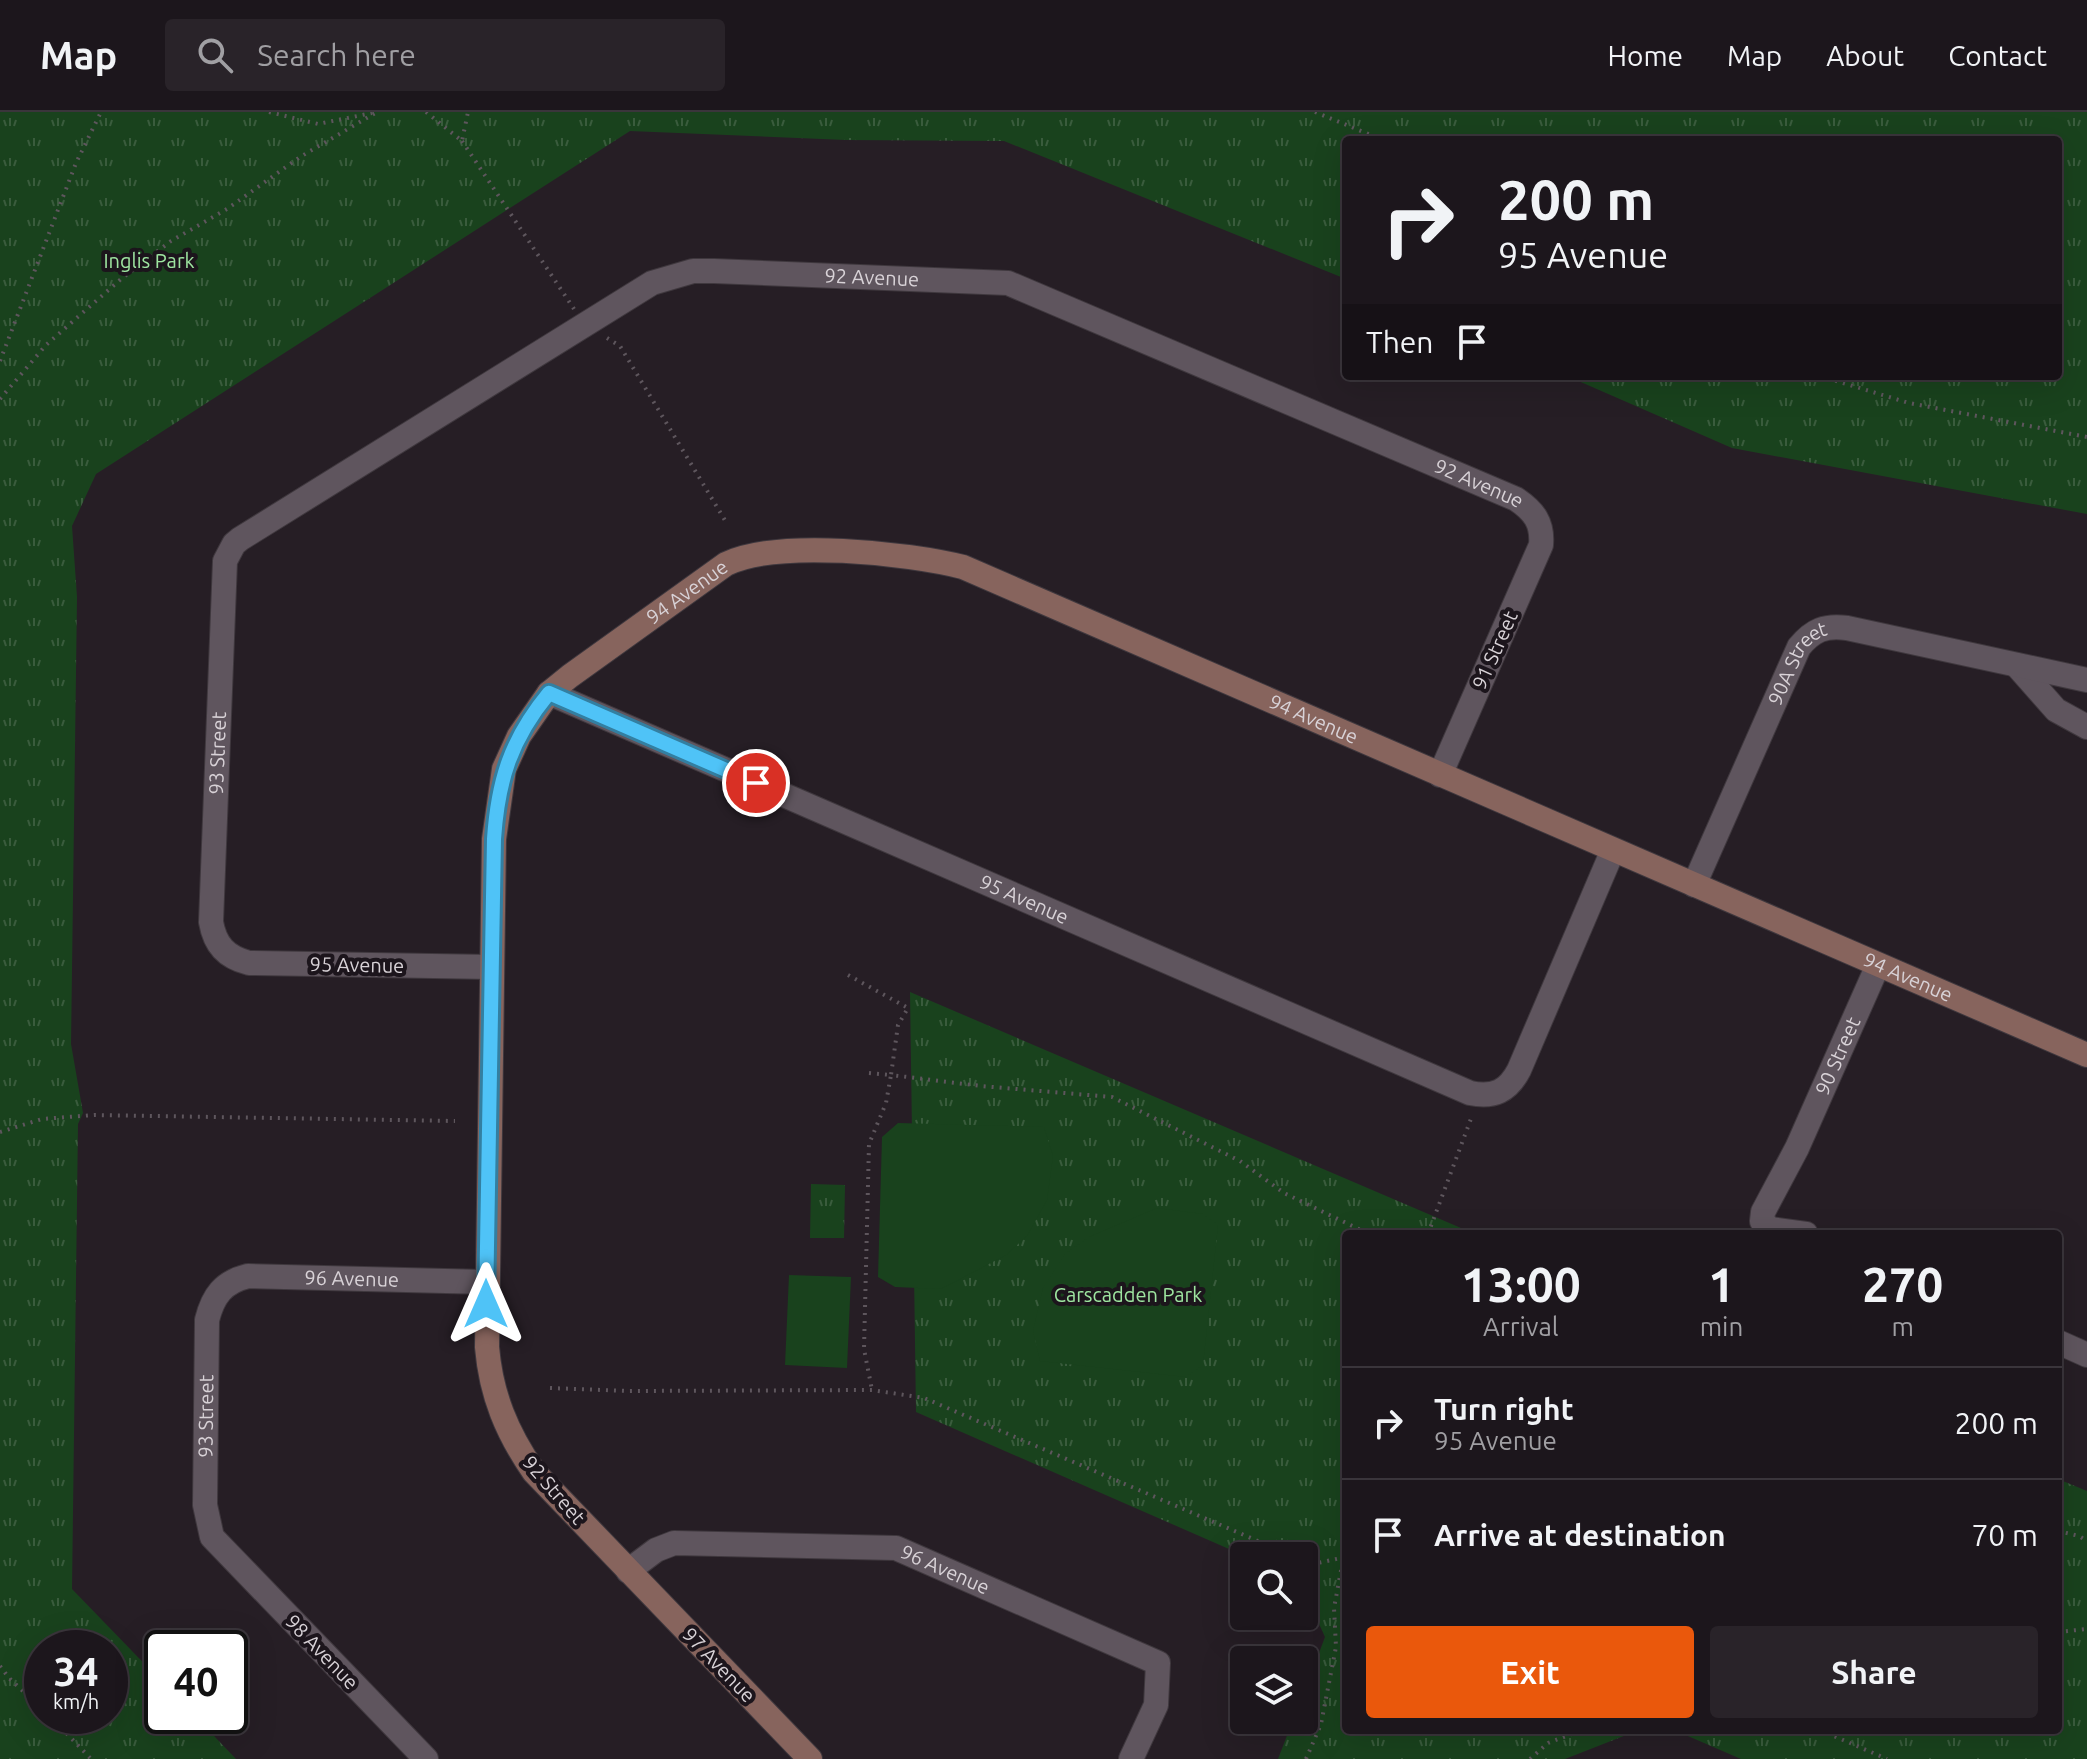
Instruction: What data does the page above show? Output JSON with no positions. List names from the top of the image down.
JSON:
{
  "streets": {
    "street": [
      "92 Avenue",
      "94 Avenue",
      "91 Street",
      "90A Street",
      "93 Street",
      "95 Avenue",
      "90 Street",
      "96 Avenue",
      "92 Street",
      "98 Avenue",
      "97 Avenue"
    ]
  },
  "crossings": [
    ["92 Avenue", "91 Street"],
    ["92 Avenue", "93 Street"],
    ["94 Avenue", "91 Street"],
    ["94 Avenue", "90A Street"],
    ["94 Avenue", "95 Avenue"],
    ["94 Avenue", "90 Street"],
    ["94 Avenue", "92 Street"],
    ["93 Street", "95 Avenue"],
    ["93 Street", "96 Avenue"],
    ["93 Street", "98 Avenue"],
    ["95 Avenue", "92 Street"],
    ["96 Avenue", "92 Street"],
    ["96 Avenue", "97 Avenue"],
    ["92 Street", "97 Avenue"]
  ],
  "parks": ["Inglis Park", "Carscadden Park"],
  "page": {
    "header": "Map",
    "search": "Search here",
    "nav": [
      "Home",
      "Map",
      "About",
      "Contact"
    ],
    "turn": ["200 m", "95 Avenue"],
    "then": "Then",
    "eta": [
      "13:00",
      "Arrival",
      "1",
      "min",
      "270",
      "m"
    ],
    "list": [
      {
        "name": "Turn right",
        "note": "95 Avenue",
        "value": "200 m"
      },
      {
        "name": "Arrive at destination",
        "value": "70 m"
      }
    ],
    "buttons": ["Exit", "Share"],
    "speed": "34 km/h",
    "limit": "40"
  }
}
